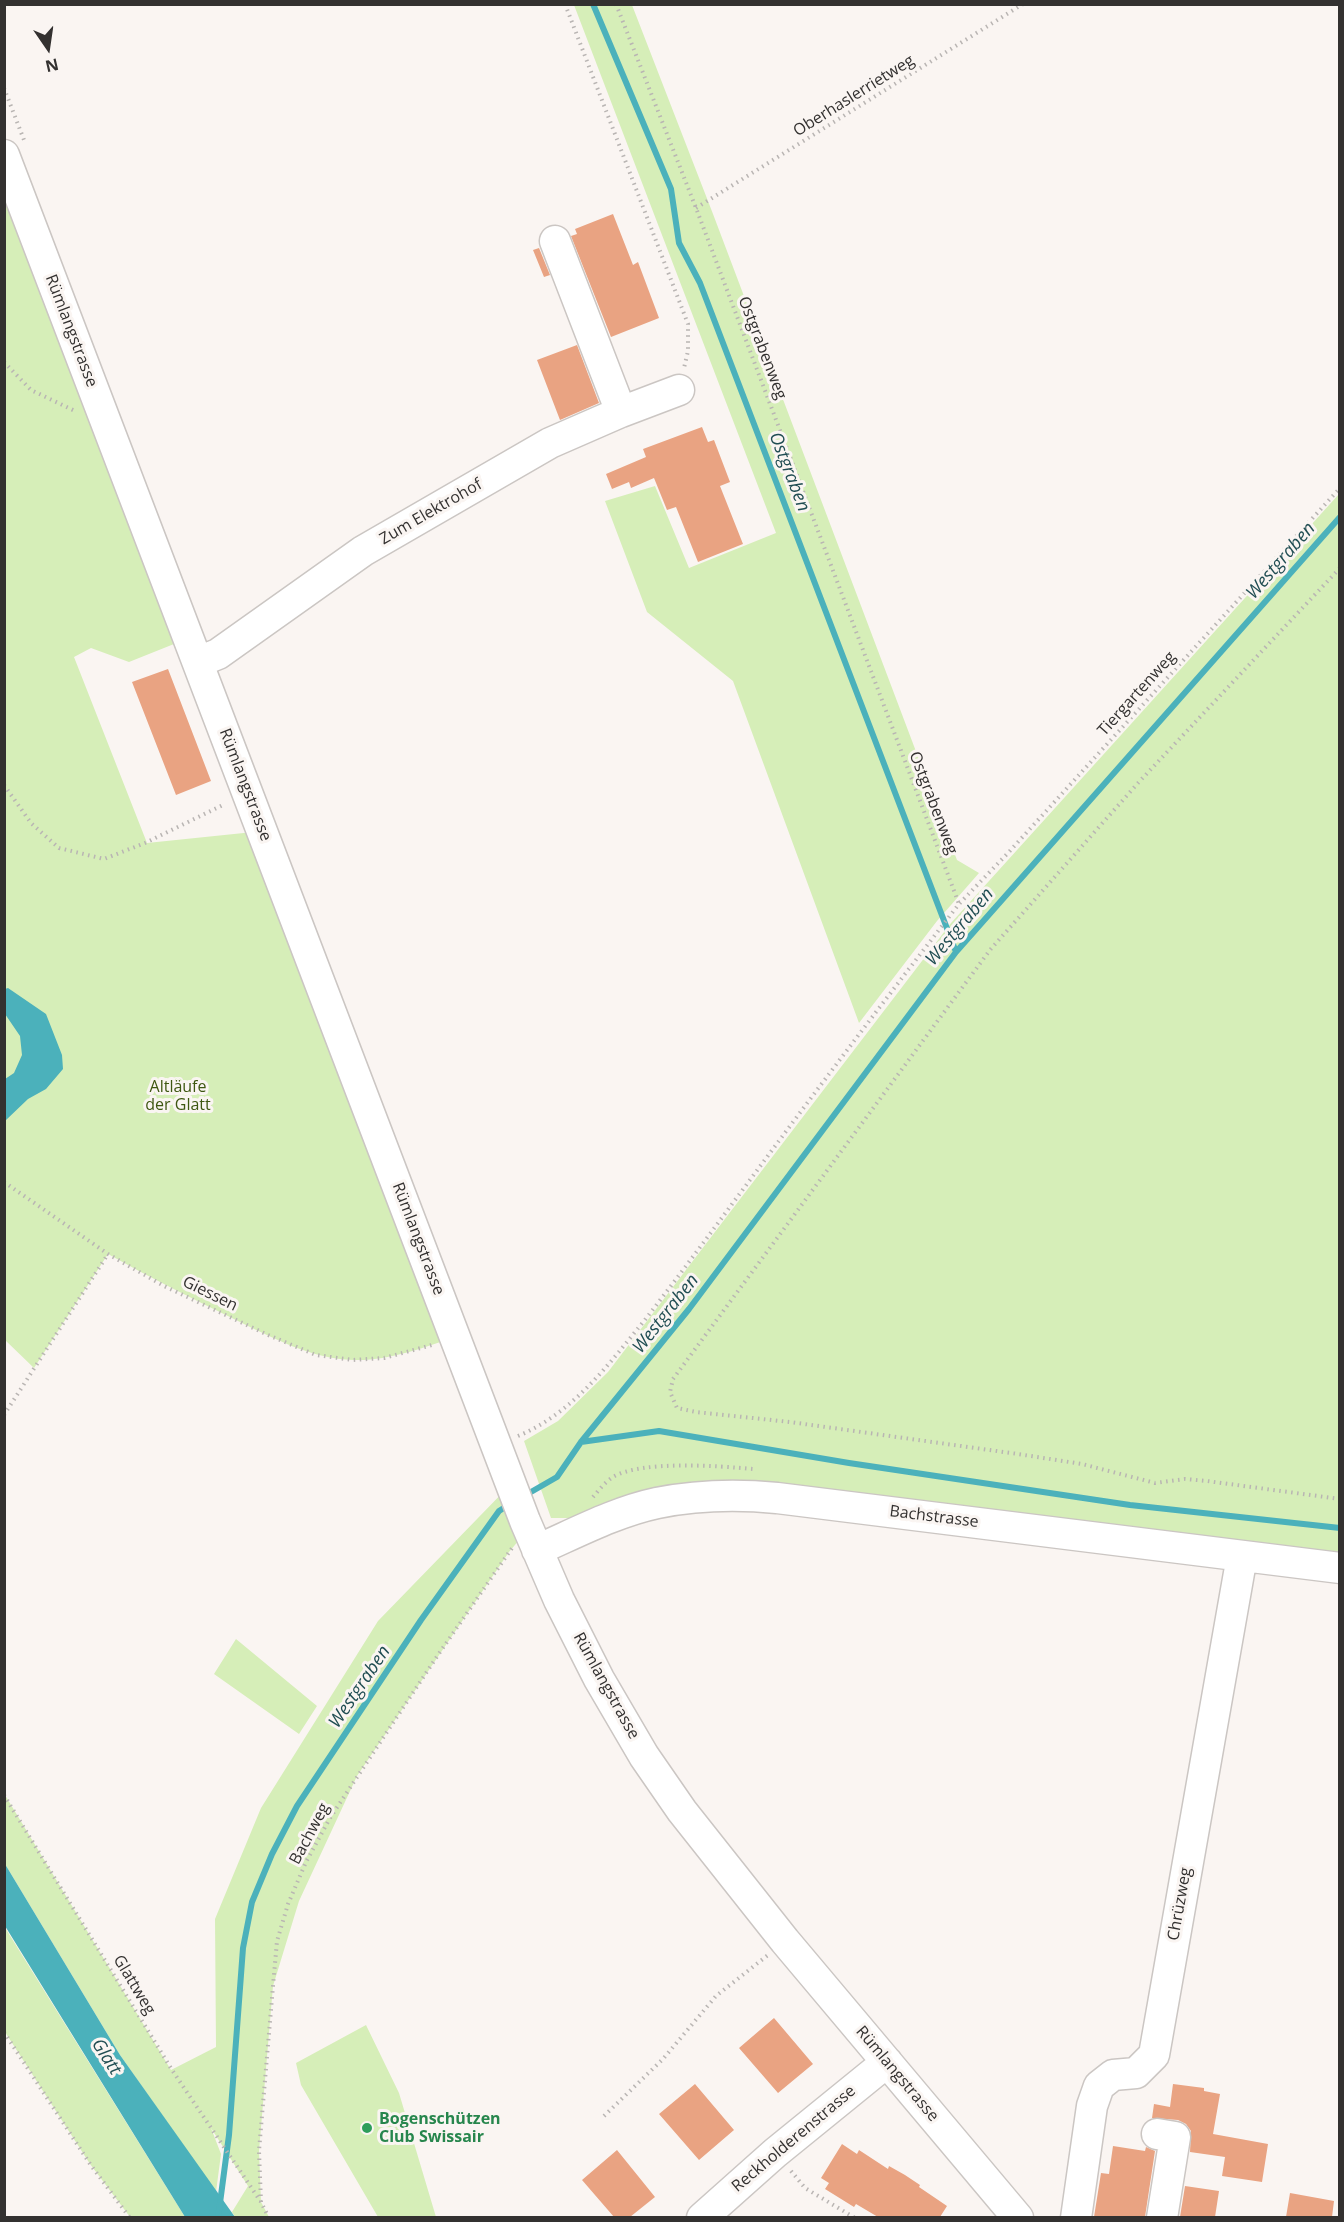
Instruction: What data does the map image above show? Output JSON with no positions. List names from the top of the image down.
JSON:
{
  "streets": {
    "street": [
      "Rümlangstrasse",
      "Zum Elektrohof",
      "Bachstrasse",
      "Chrüzweg",
      "Reckholderenstrasse"
    ],
    "path": [
      "Oberhaslerrietweg",
      "Ostgrabenweg",
      "Tiergartenweg",
      "Giessen",
      "Bachweg",
      "Glattweg"
    ]
  },
  "crossings": [
    ["Oberhaslerrietweg", "Ostgrabenweg"],
    ["Rümlangstrasse", "Zum Elektrohof"],
    ["Rümlangstrasse", "Bachstrasse"],
    ["Rümlangstrasse", "Bachweg"],
    ["Rümlangstrasse", "Reckholderenstrasse"],
    ["Ostgrabenweg", "Tiergartenweg"],
    ["Bachstrasse", "Bachweg"],
    ["Bachstrasse", "Chrüzweg"],
    ["Bachweg", "Glattweg"]
  ],
  "water": ["Ostgraben", "Westgraben", "Glatt"],
  "parks": ["Altläufe der Glatt"],
  "places": ["Bogenschützen Club Swissair"],
  "north": "bottom"
}
